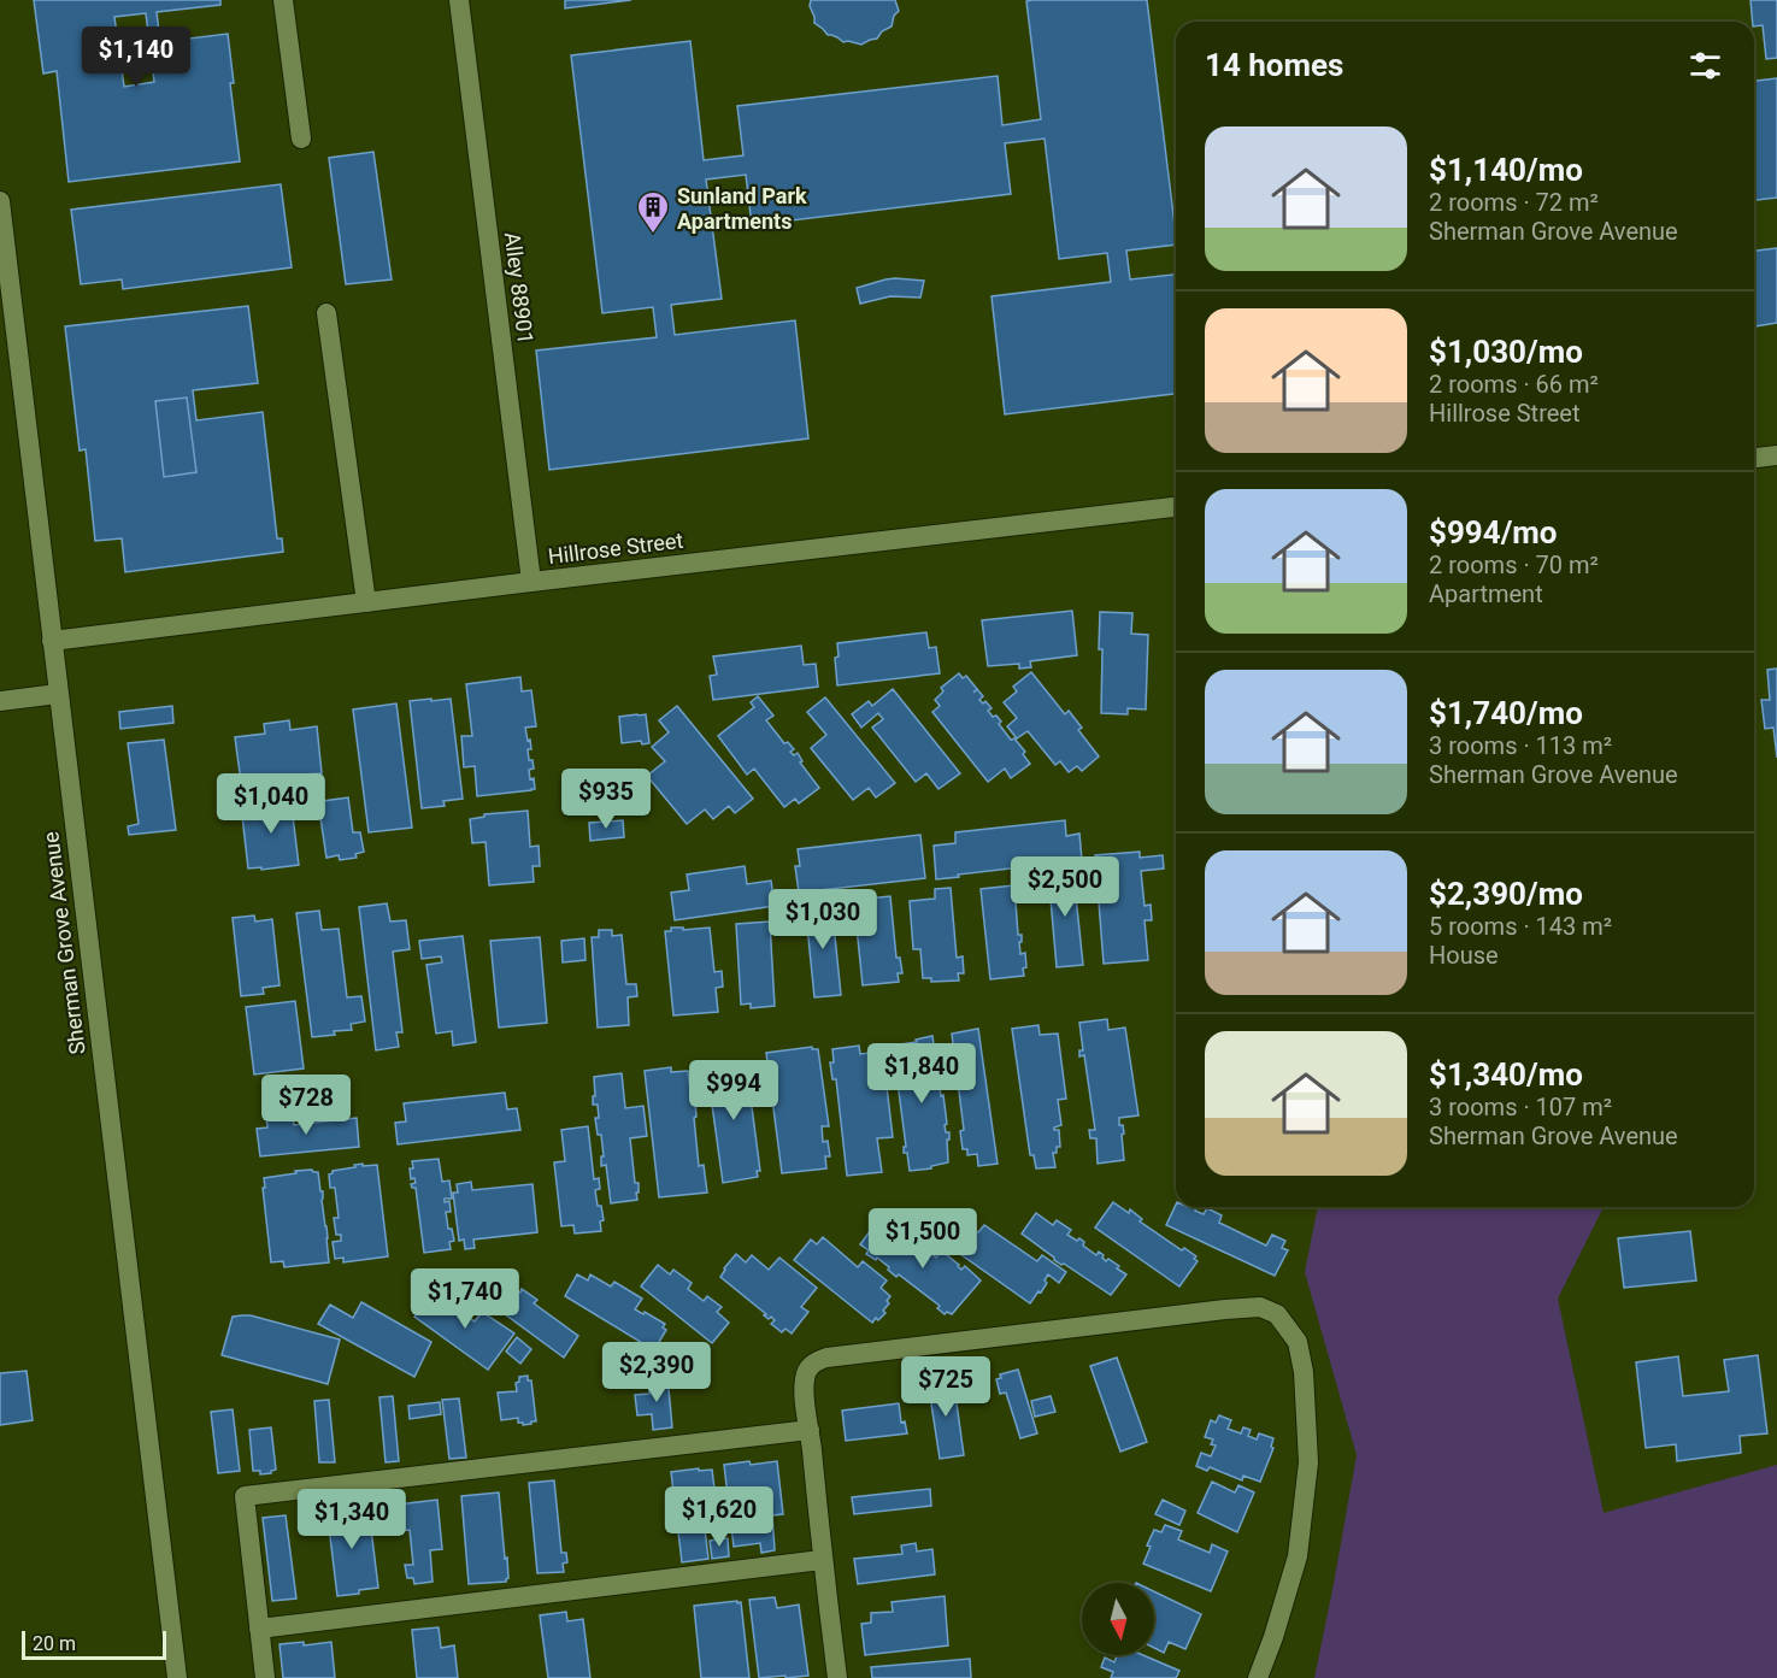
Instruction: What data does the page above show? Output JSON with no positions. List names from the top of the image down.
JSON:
{
  "streets": {
    "street": ["Alley 88901", "Hillrose Street", "Sherman Grove Avenue"]
  },
  "crossings": [
    ["Alley 88901", "Hillrose Street"],
    ["Hillrose Street", "Sherman Grove Avenue"]
  ],
  "places": {
    "building": ["Sunland Park Apartments"]
  },
  "scale_bar": "20 m",
  "north": "bottom",
  "page": {
    "heading": "14 homes",
    "price": [
      "$1,140",
      "$935",
      "$1,040",
      "$2,500",
      "$1,030",
      "$1,840",
      "$994",
      "$728",
      "$1,500",
      "$1,740",
      "$2,390",
      "$725",
      "$1,620",
      "$1,340"
    ],
    "list": [
      {
        "name": "$1,140/mo",
        "note": "2 rooms · 72 m² · Sherman Grove Avenue"
      },
      {
        "name": "$1,030/mo",
        "note": "2 rooms · 66 m² · Hillrose Street"
      },
      {
        "name": "$994/mo",
        "note": "2 rooms · 70 m² · Apartment"
      },
      {
        "name": "$1,740/mo",
        "note": "3 rooms · 113 m² · Sherman Grove Avenue"
      },
      {
        "name": "$2,390/mo",
        "note": "5 rooms · 143 m² · House"
      },
      {
        "name": "$1,340/mo",
        "note": "3 rooms · 107 m² · Sherman Grove Avenue"
      }
    ],
    "scale": "20 m"
  }
}
